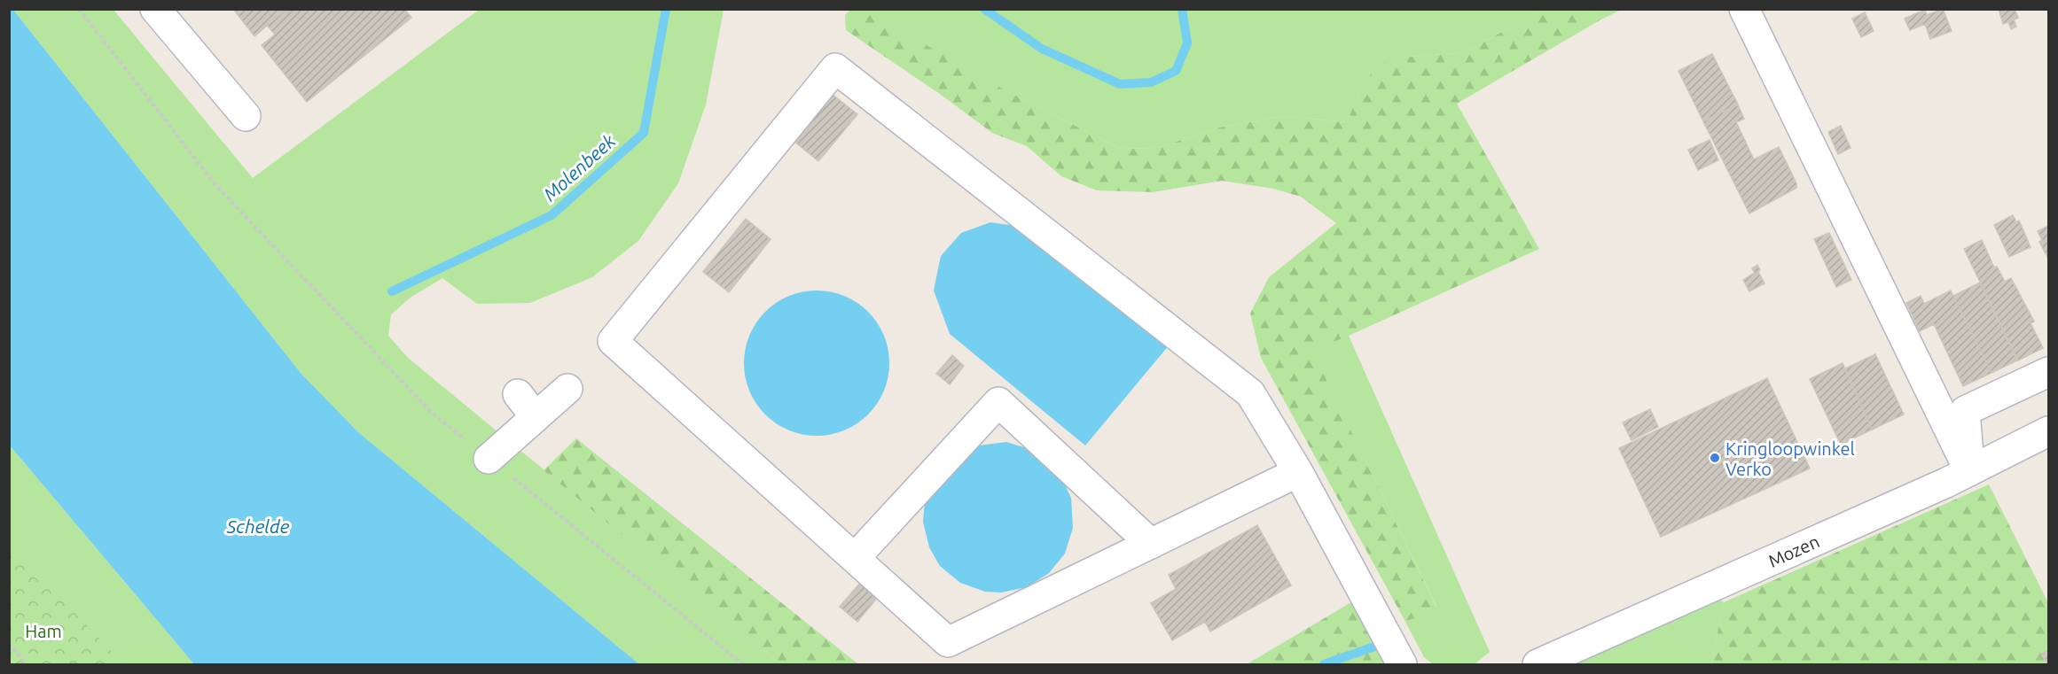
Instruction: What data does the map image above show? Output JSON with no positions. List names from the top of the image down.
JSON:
{
  "streets": {
    "street": ["Mozen"]
  },
  "water": ["Molenbeek", "Schelde"],
  "parks": ["Ham"],
  "places": ["Kringloopwinkel Verko"]
}
